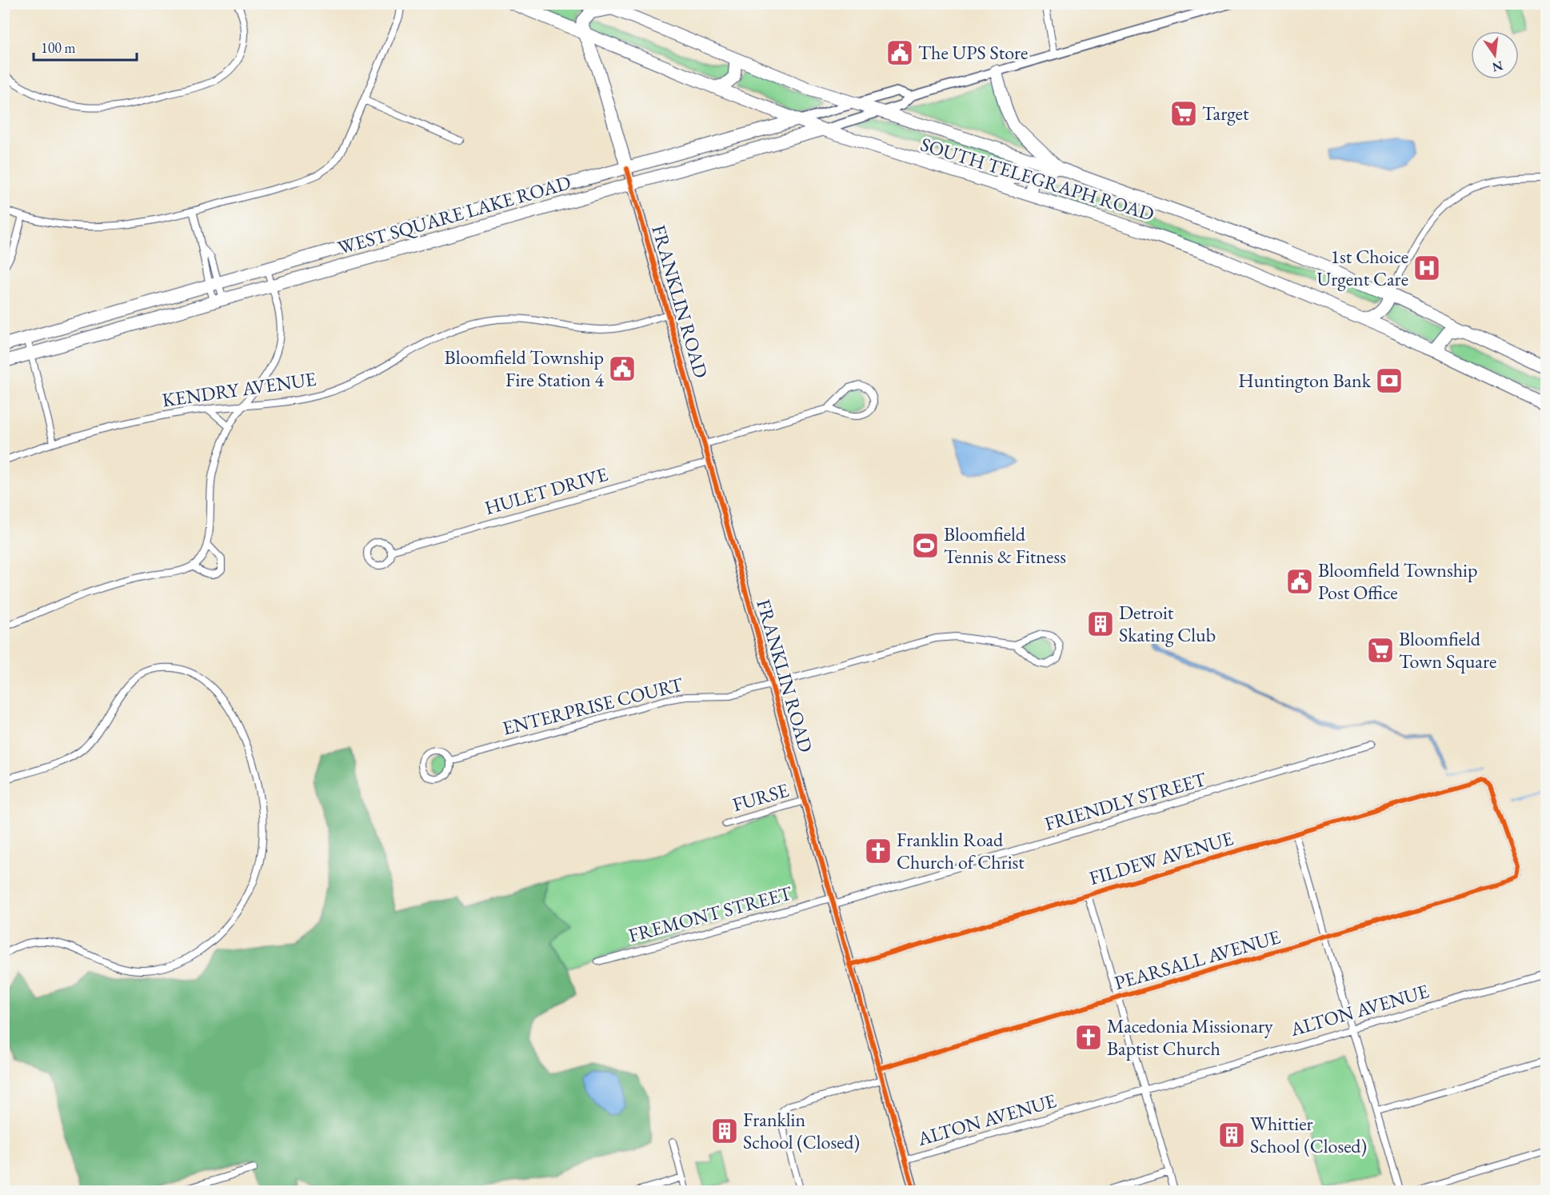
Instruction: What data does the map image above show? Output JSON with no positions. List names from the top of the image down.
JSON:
{
  "streets": {
    "highway": ["SOUTH TELEGRAPH ROAD", "WEST SQUARE LAKE ROAD", "FRANKLIN ROAD"],
    "street": [
      "KENDRY AVENUE",
      "HULET DRIVE",
      "ENTERPRISE COURT",
      "FURSE",
      "FRIENDLY STREET",
      "FILDEW AVENUE",
      "FREMONT STREET",
      "PEARSALL AVENUE",
      "ALTON AVENUE"
    ]
  },
  "crossings": [
    ["SOUTH TELEGRAPH ROAD", "WEST SQUARE LAKE ROAD"],
    ["SOUTH TELEGRAPH ROAD", "FRANKLIN ROAD"],
    ["WEST SQUARE LAKE ROAD", "FRANKLIN ROAD"],
    ["FRANKLIN ROAD", "KENDRY AVENUE"],
    ["FRANKLIN ROAD", "HULET DRIVE"],
    ["FRANKLIN ROAD", "ENTERPRISE COURT"],
    ["FRANKLIN ROAD", "FURSE"],
    ["FRANKLIN ROAD", "FRIENDLY STREET"],
    ["FRANKLIN ROAD", "FILDEW AVENUE"],
    ["FRANKLIN ROAD", "FREMONT STREET"],
    ["FRANKLIN ROAD", "PEARSALL AVENUE"],
    ["FRANKLIN ROAD", "ALTON AVENUE"],
    ["FRIENDLY STREET", "FREMONT STREET"],
    ["FILDEW AVENUE", "PEARSALL AVENUE"]
  ],
  "places": {
    "public building": ["The UPS Store", "Bloomfield Township Fire Station 4", "Bloomfield Township Post Office"],
    "supermarket": ["Target", "Bloomfield Town Square"],
    "hospital": ["1st Choice Urgent Care"],
    "bank": ["Huntington Bank"],
    "sports": ["Bloomfield Tennis & Fitness"],
    "building": ["Detroit Skating Club", "Franklin School (Closed)", "Whittier School (Closed)"],
    "church": ["Franklin Road Church of Christ", "Macedonia Missionary Baptist Church"]
  },
  "scale_bar": "100 m",
  "north": "bottom"
}
